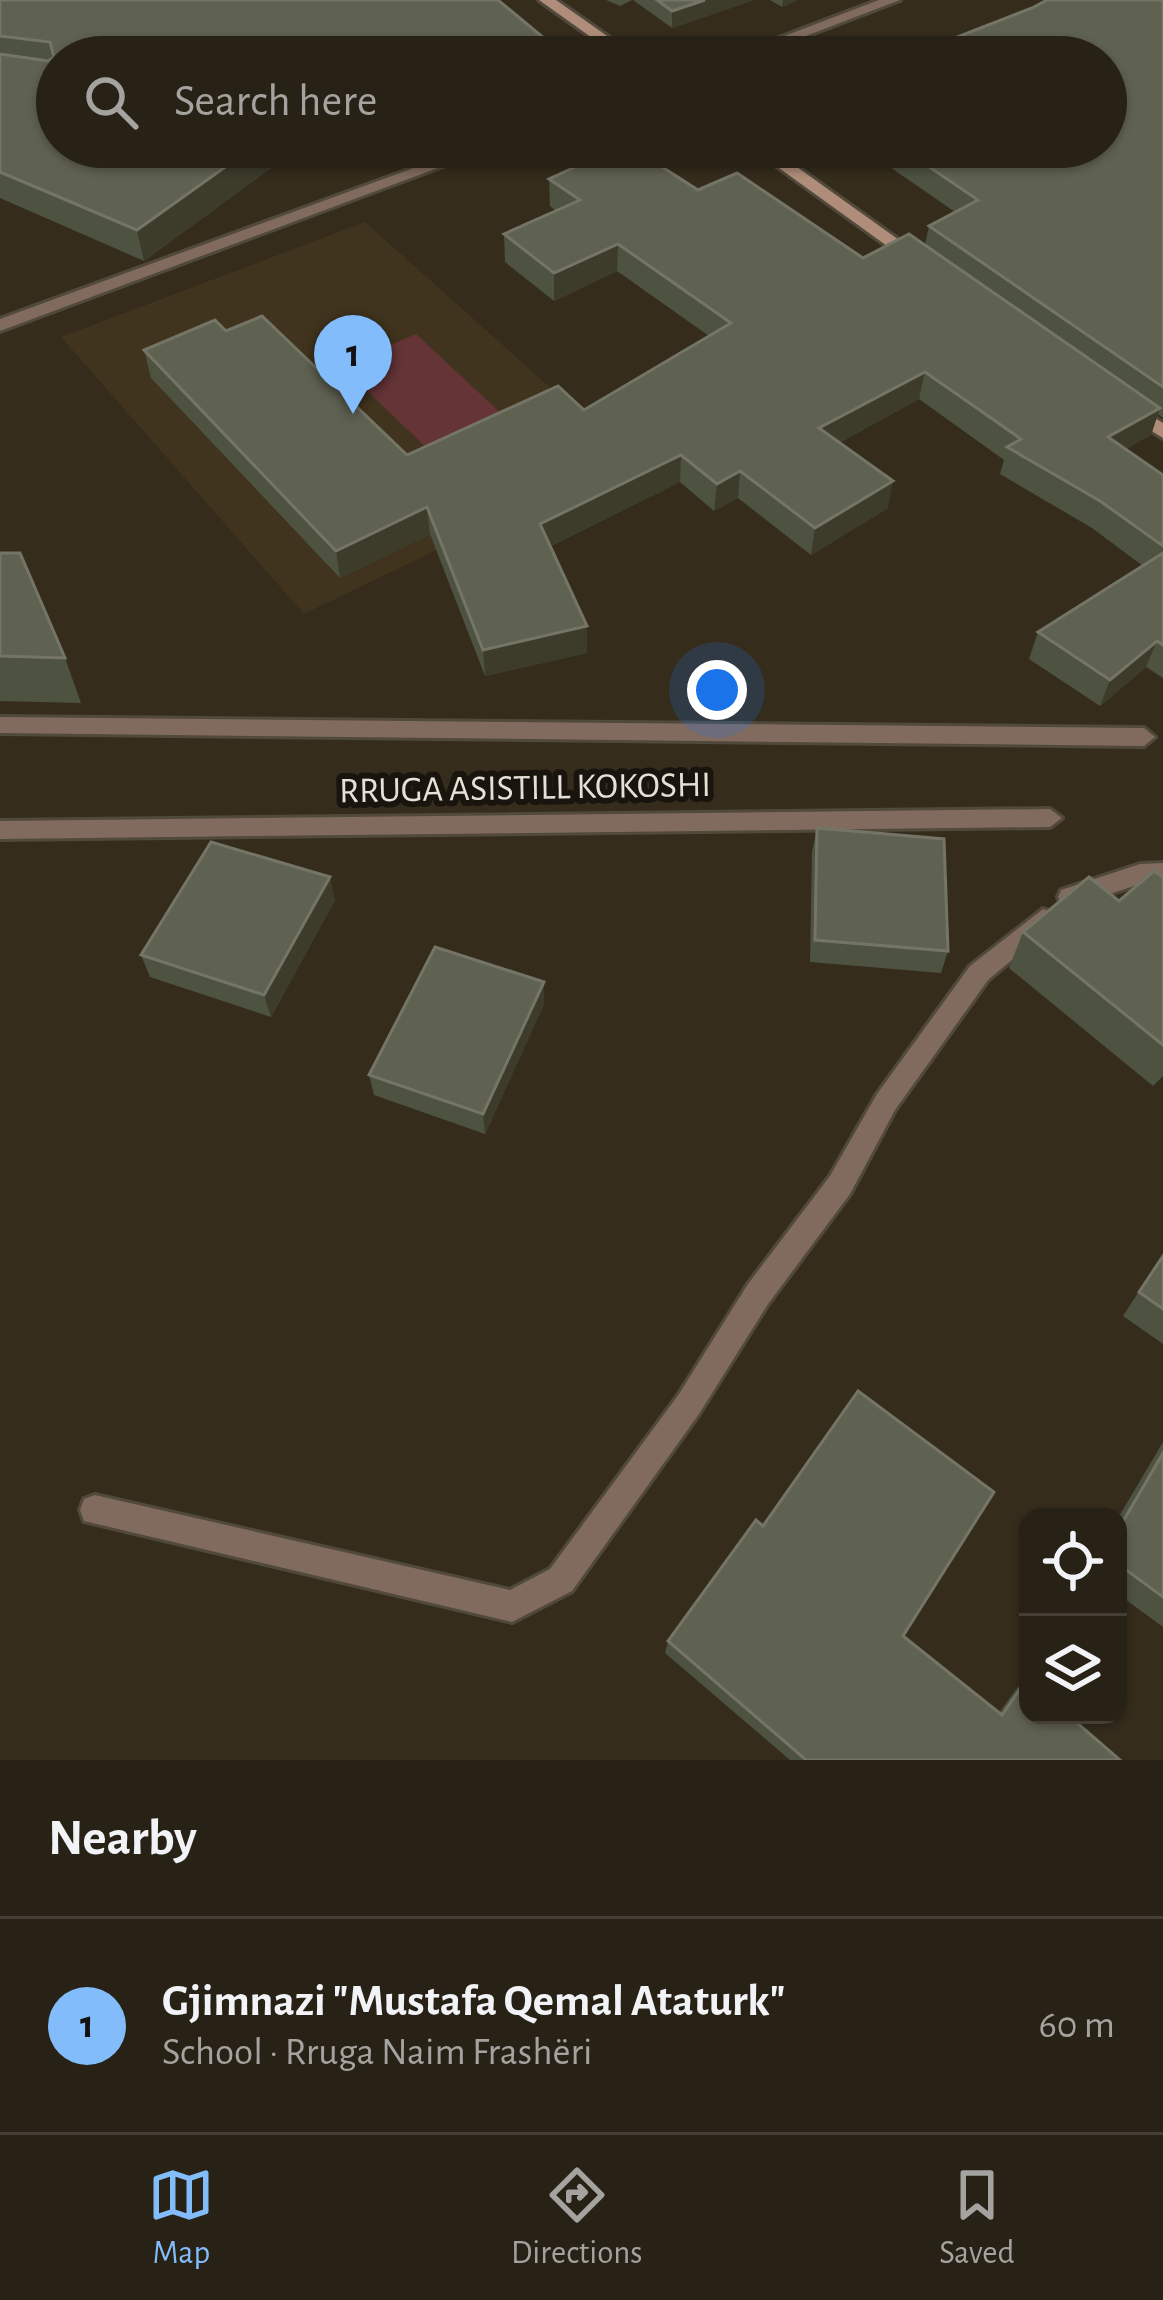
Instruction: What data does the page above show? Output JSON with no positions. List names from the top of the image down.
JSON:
{
  "streets": {
    "street": ["RRUGA ASISTILL KOKOSHI"]
  },
  "page": {
    "search": "Search here",
    "pins": "1",
    "heading": "Nearby",
    "list": [
      {
        "mark": "1",
        "name": "Gjimnazi \"Mustafa Qemal Ataturk\"",
        "note": "School · Rruga Naim Frashëri",
        "value": "60 m"
      }
    ],
    "nav": ["Map", "Directions", "Saved"]
  }
}
